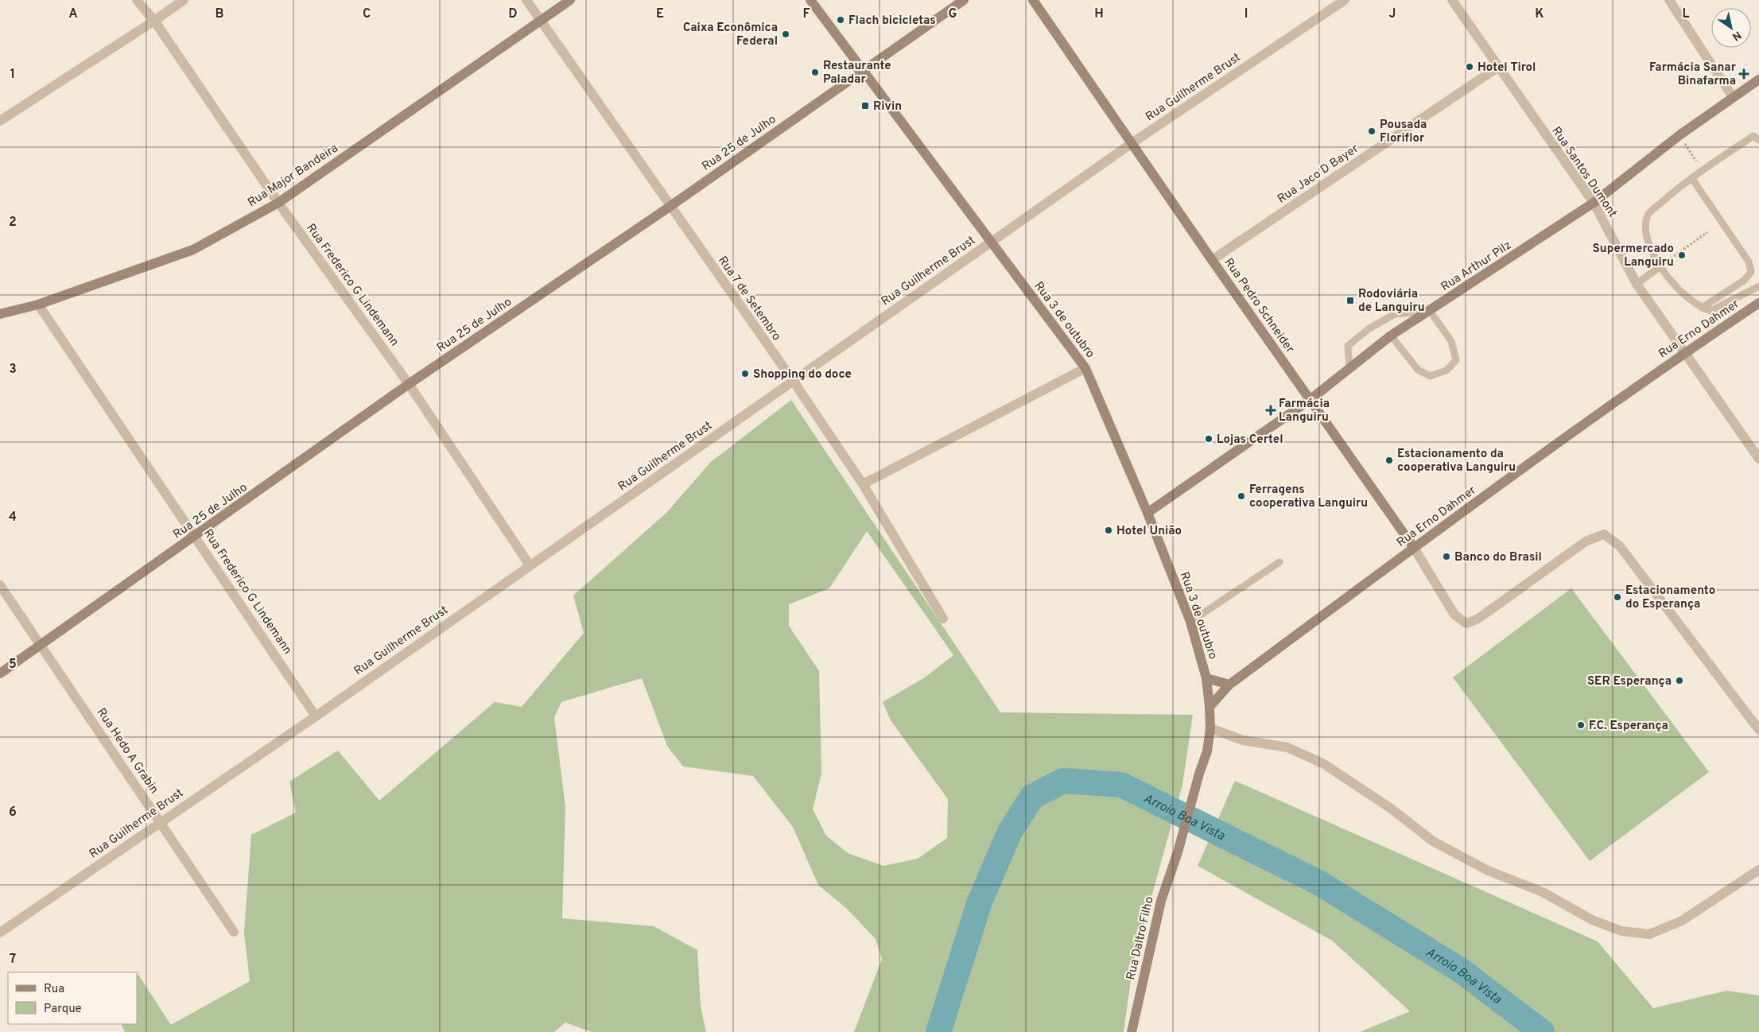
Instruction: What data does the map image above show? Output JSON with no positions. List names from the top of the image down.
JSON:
{
  "streets": {
    "main road": [
      "Rua 25 de Julho",
      "Rua Major Bandeira",
      "Rua Arthur Pilz",
      "Rua Pedro Schneider",
      "Rua 3 de outubro",
      "Rua Erno Dahmer",
      "Rua Daltro Filho"
    ],
    "street": [
      "Rua Guilherme Brust",
      "Rua Santos Dumont",
      "Rua Jaco D Bayer",
      "Rua Frederico G Lindemann",
      "Rua 7 de Setembro",
      "Rua Hedo A Grabin"
    ]
  },
  "crossings": [
    ["Rua Guilherme Brust", "Rua Frederico G Lindemann"],
    ["Rua Guilherme Brust", "Rua 7 de Setembro"],
    ["Rua Guilherme Brust", "Rua Pedro Schneider"],
    ["Rua Guilherme Brust", "Rua 3 de outubro"],
    ["Rua Guilherme Brust", "Rua Hedo A Grabin"],
    ["Rua 25 de Julho", "Rua Frederico G Lindemann"],
    ["Rua 25 de Julho", "Rua 7 de Setembro"],
    ["Rua 25 de Julho", "Rua 3 de outubro"],
    ["Rua 25 de Julho", "Rua Hedo A Grabin"],
    ["Rua Santos Dumont", "Rua Jaco D Bayer"],
    ["Rua Santos Dumont", "Rua Arthur Pilz"],
    ["Rua Santos Dumont", "Rua Erno Dahmer"],
    ["Rua Jaco D Bayer", "Rua Pedro Schneider"],
    ["Rua Major Bandeira", "Rua Frederico G Lindemann"],
    ["Rua Major Bandeira", "Rua 7 de Setembro"],
    ["Rua Arthur Pilz", "Rua Pedro Schneider"],
    ["Rua Arthur Pilz", "Rua 3 de outubro"],
    ["Rua Pedro Schneider", "Rua Erno Dahmer"],
    ["Rua 3 de outubro", "Rua Erno Dahmer"],
    ["Rua 3 de outubro", "Rua Daltro Filho"],
    ["Rua Erno Dahmer", "Rua Daltro Filho"]
  ],
  "water": ["Arroio Boa Vista"],
  "places": {
    "other": [
      "Flach bicicletas",
      "Caixa Econômica Federal",
      "Hotel Tirol",
      "Restaurante Paladar",
      "Pousada Floriflor",
      "Supermercado Languiru",
      "Shopping do doce",
      "Lojas Certel",
      "Estacionamento da cooperativa Languiru",
      "Ferragens cooperativa Languiru",
      "Hotel União",
      "Banco do Brasil",
      "Estacionamento do Esperança",
      "SER Esperança",
      "F.C. Esperança"
    ],
    "health": ["Farmácia Sanar Binafarma", "Farmácia Languiru"],
    "transit": ["Rivin", "Rodoviária de Languiru"]
  },
  "legend": ["Rua", "Parque"],
  "north": "bottom right",
  "grid": {
    "columns": [
      "A",
      "B",
      "C",
      "D",
      "E",
      "F",
      "G",
      "H",
      "I",
      "J",
      "K",
      "L"
    ],
    "rows": [
      "1",
      "2",
      "3",
      "4",
      "5",
      "6",
      "7"
    ]
  }
}
